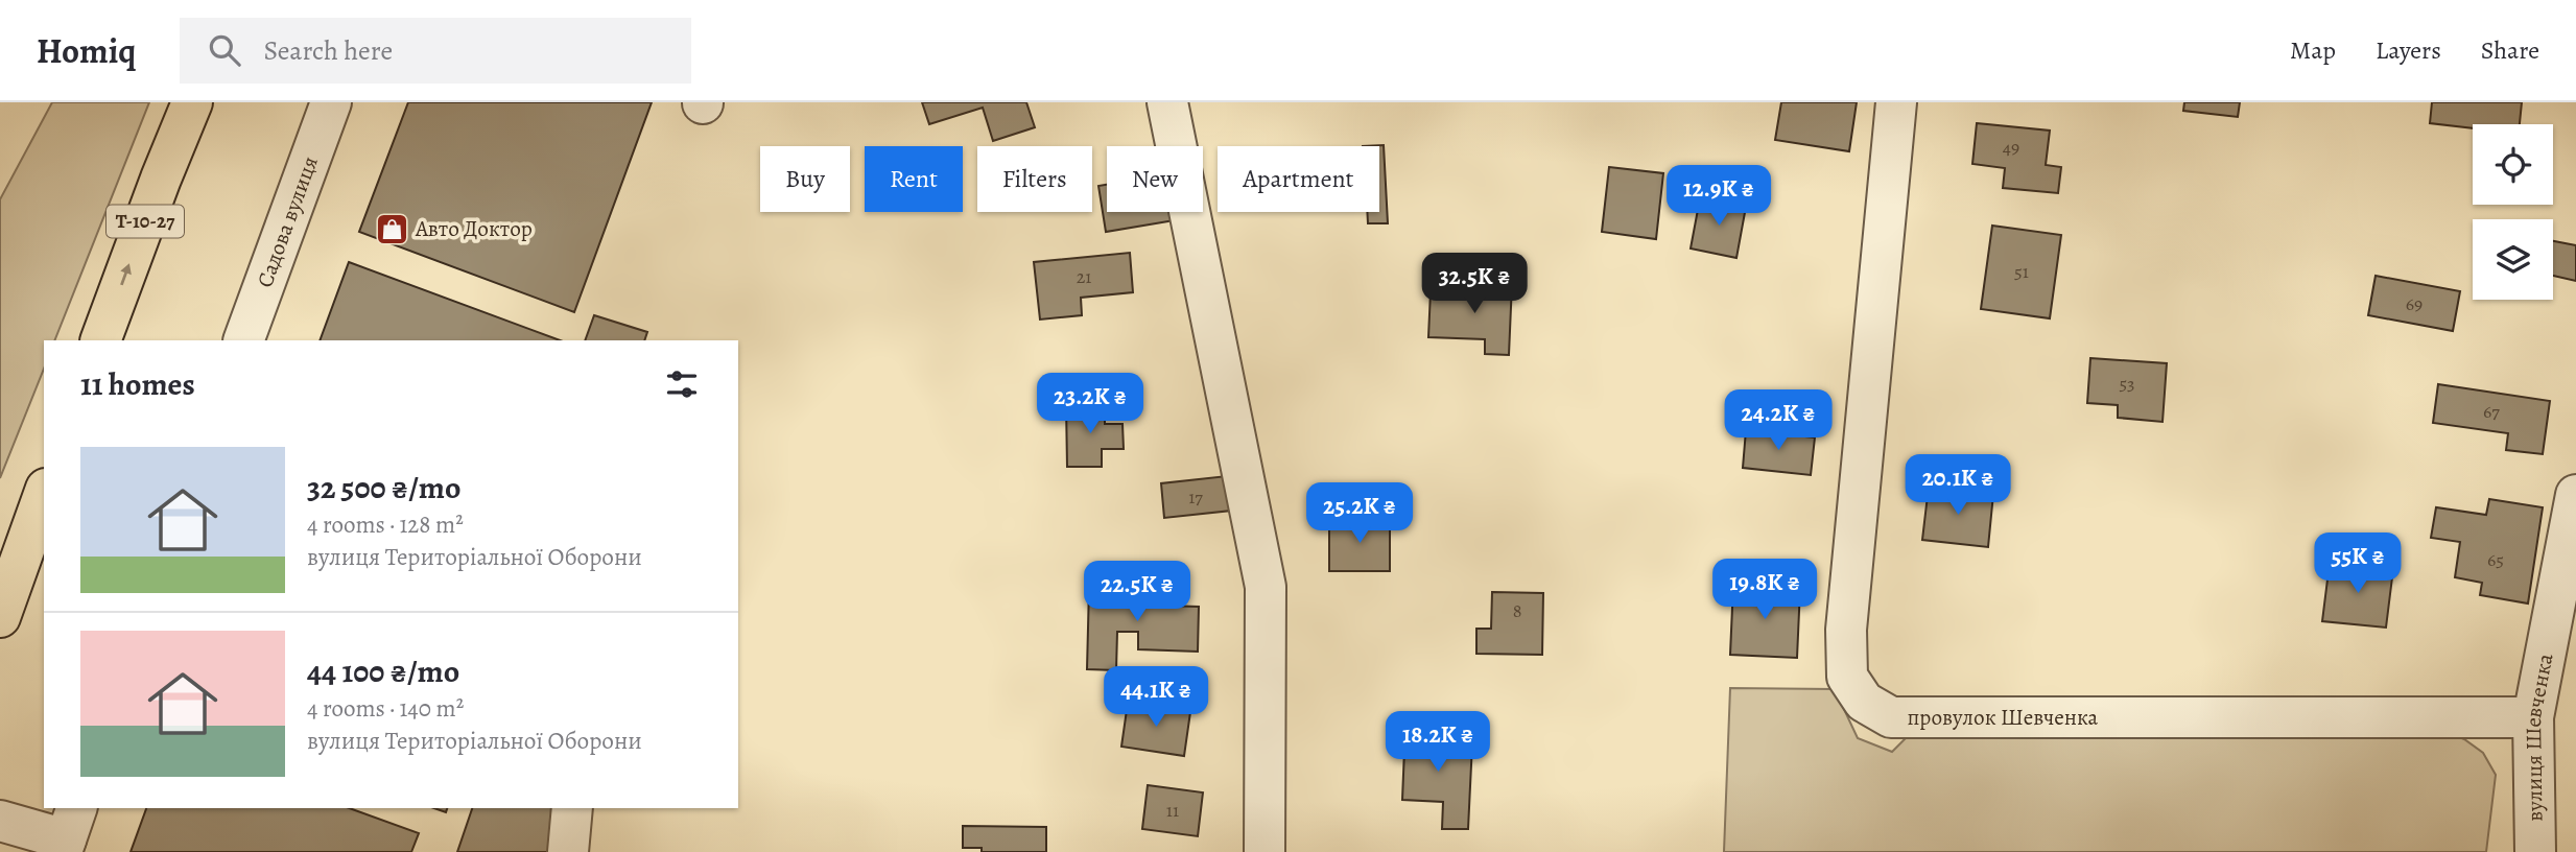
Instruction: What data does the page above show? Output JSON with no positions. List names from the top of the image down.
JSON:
{
  "streets": {
    "highway": ["Т-10-27"],
    "street": ["Садова вулиця", "провулок Шевченка", "вулиця Шевченка"]
  },
  "crossings": [
    ["провулок Шевченка", "вулиця Шевченка"]
  ],
  "places": {
    "shop": ["Авто Доктор"]
  },
  "house_numbers": [
    "49",
    "51",
    "21",
    "69",
    "53",
    "67",
    "17",
    "65",
    "8",
    "11"
  ],
  "page": {
    "header": "Homiq",
    "search": "Search here",
    "nav": ["Map", "Layers", "Share"],
    "chip": [
      "Buy",
      "Rent",
      "Filters",
      "New",
      "Apartment"
    ],
    "price": [
      "12.9K ₴",
      "32.5K ₴",
      "23.2K ₴",
      "24.2K ₴",
      "20.1K ₴",
      "25.2K ₴",
      "55K ₴",
      "19.8K ₴",
      "22.5K ₴",
      "44.1K ₴",
      "18.2K ₴"
    ],
    "heading": "11 homes",
    "list": [
      {
        "name": "32 500 ₴/mo",
        "note": "4 rooms · 128 m² · вулиця Територіальної Оборони"
      },
      {
        "name": "44 100 ₴/mo",
        "note": "4 rooms · 140 m² · вулиця Територіальної Оборони"
      }
    ]
  }
}
